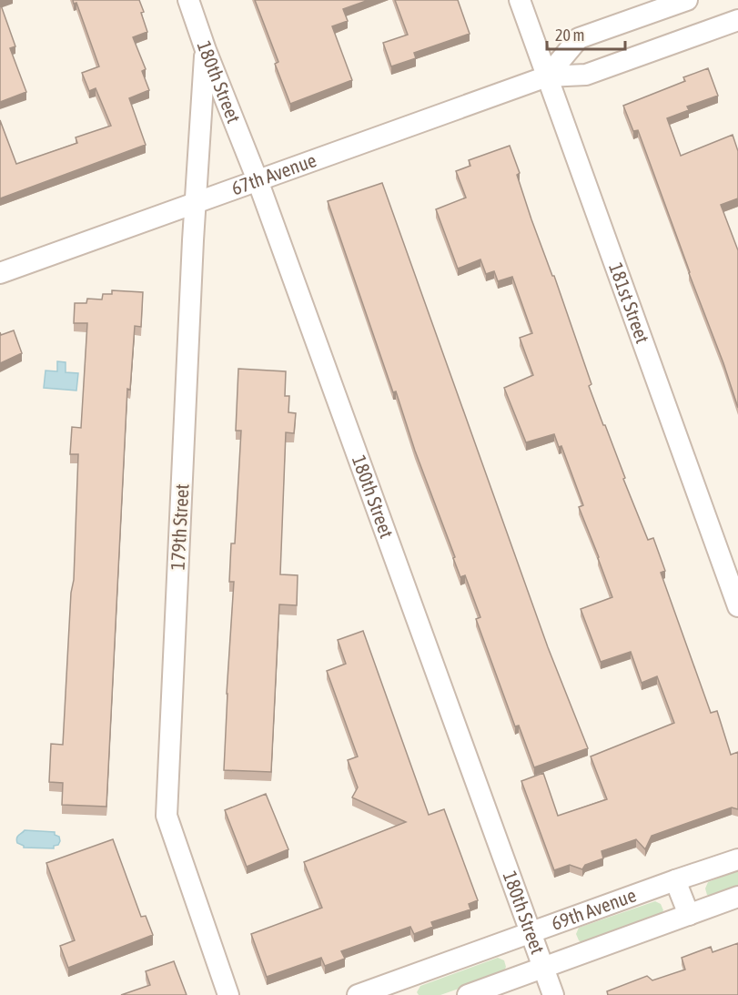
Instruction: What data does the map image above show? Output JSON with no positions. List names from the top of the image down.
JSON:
{
  "streets": {
    "street": [
      "180th Street",
      "67th Avenue",
      "181st Street",
      "179th Street",
      "69th Avenue"
    ]
  },
  "crossings": [
    ["180th Street", "67th Avenue"],
    ["180th Street", "179th Street"],
    ["180th Street", "69th Avenue"],
    ["67th Avenue", "181st Street"],
    ["67th Avenue", "179th Street"]
  ],
  "scale_bar": "20 m"
}
